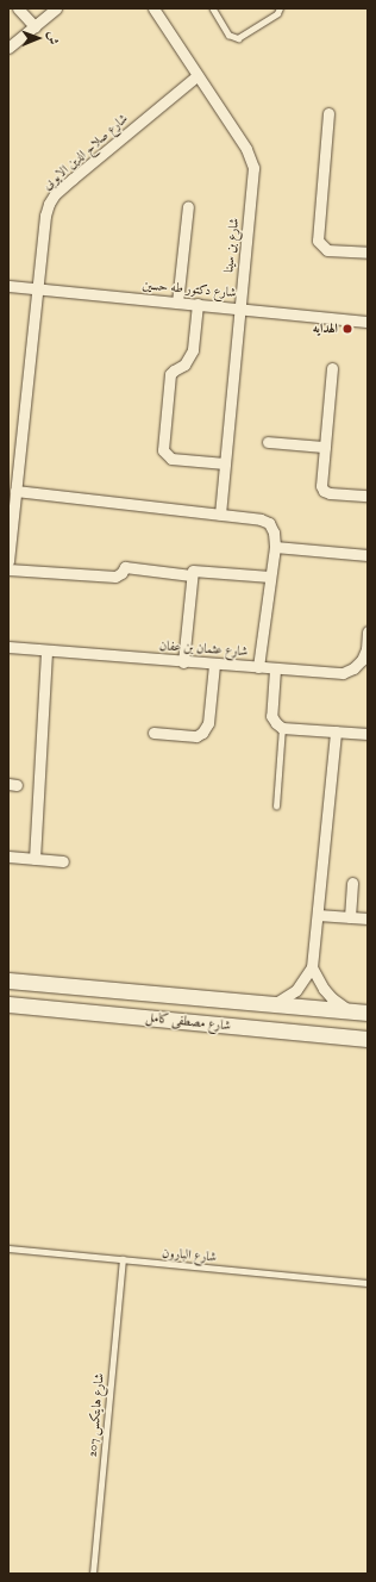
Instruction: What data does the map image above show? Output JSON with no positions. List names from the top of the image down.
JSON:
{
  "streets": {
    "street": [
      "شارع صلاح الدين الايوبى",
      "شارع بن سينا",
      "شارع دكتور طه حسين",
      "شارع عثمان بن عفان",
      "شارع مصطفى كامل"
    ],
    "lane": ["شارع البارون", "شارع هايتكس 207"]
  },
  "crossings": [
    ["شارع صلاح الدين الايوبى", "شارع بن سينا"],
    ["شارع صلاح الدين الايوبى", "شارع دكتور طه حسين"],
    ["شارع بن سينا", "شارع دكتور طه حسين"],
    ["شارع البارون", "شارع هايتكس 207"]
  ],
  "places": ["الهدايه"],
  "north": "right"
}
